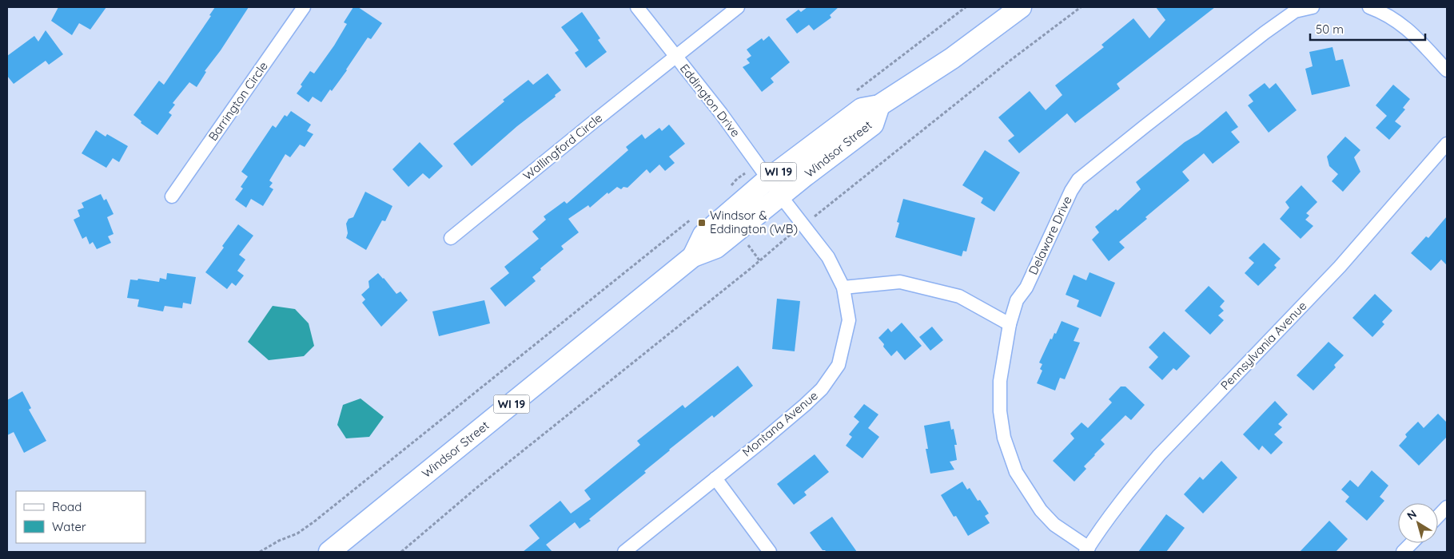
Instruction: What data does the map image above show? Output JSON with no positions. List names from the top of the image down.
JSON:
{
  "streets": {
    "main road": ["Windsor Street", "WI 19"],
    "street": [
      "Eddington Drive",
      "Barrington Circle",
      "Wallingford Circle",
      "Delaware Drive",
      "Pennsylvania Avenue",
      "Montana Avenue"
    ]
  },
  "crossings": [
    ["Eddington Drive", "Wallingford Circle"],
    ["Eddington Drive", "Windsor Street"],
    ["Eddington Drive", "Montana Avenue"],
    ["Windsor Street", "Montana Avenue"],
    ["Delaware Drive", "Pennsylvania Avenue"]
  ],
  "places": {
    "transit": ["Windsor & Eddington (WB)"]
  },
  "legend": ["Road", "Water"],
  "scale_bar": "50 m",
  "north": "top left"
}
